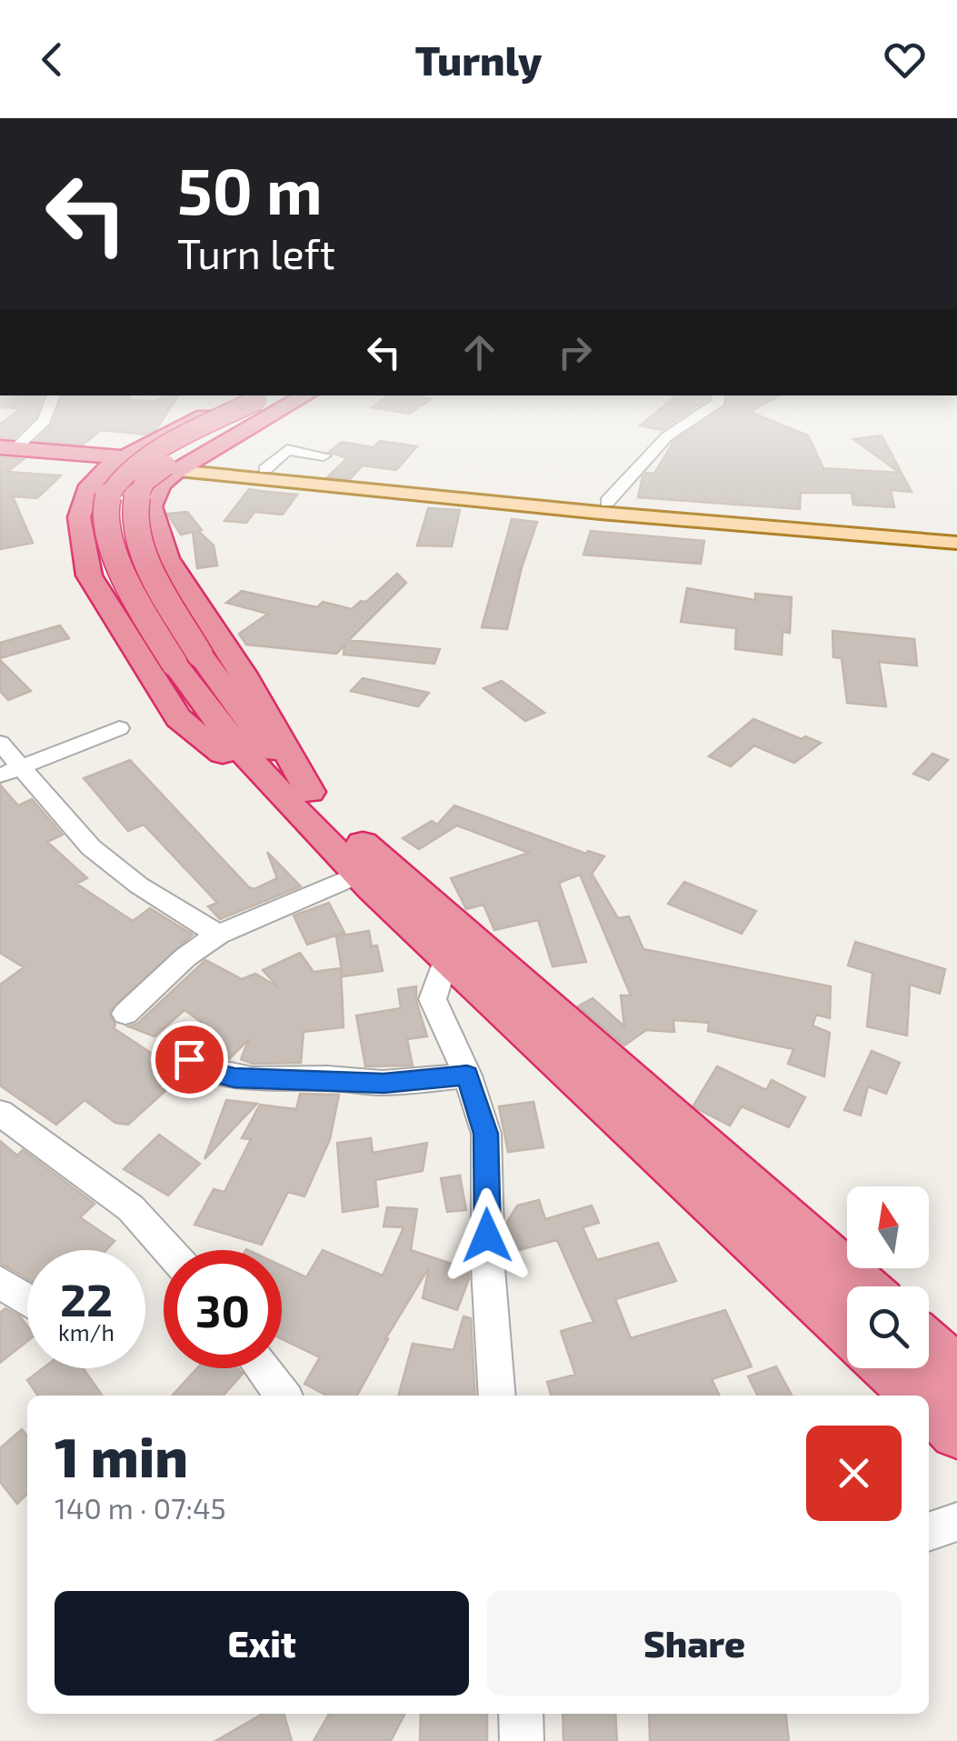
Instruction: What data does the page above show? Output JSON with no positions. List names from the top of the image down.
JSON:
{
  "north": "top",
  "page": {
    "header": "Turnly",
    "turn": ["50 m", "Turn left"],
    "speed": "22 km/h",
    "limit": "30",
    "heading": ["1 min", "140 m · 07:45"],
    "buttons": ["Exit", "Share"]
  }
}
